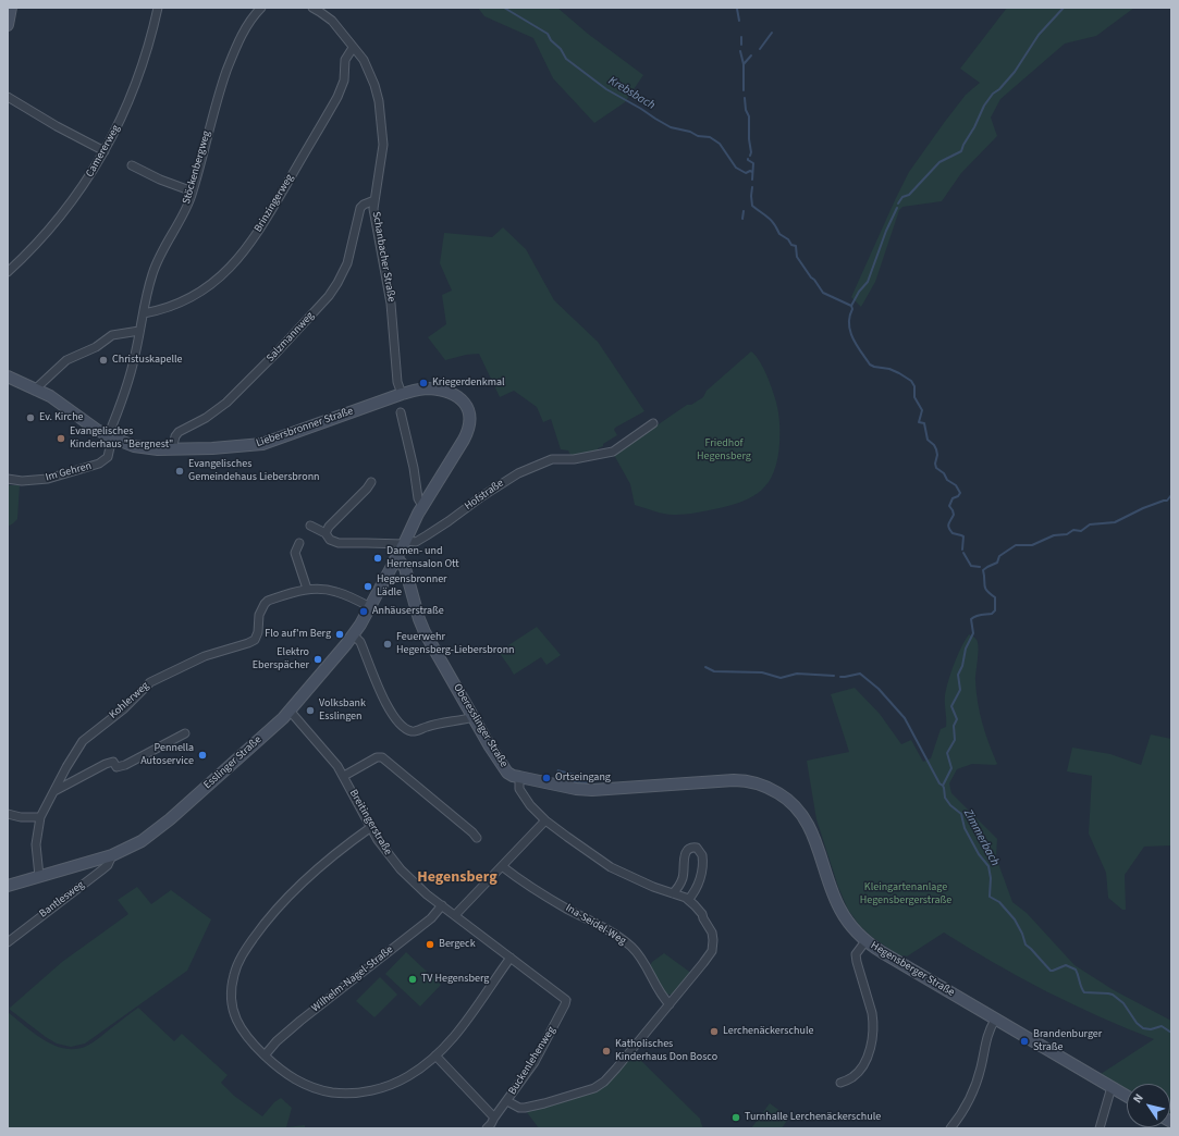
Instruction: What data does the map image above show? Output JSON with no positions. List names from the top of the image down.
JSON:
{
  "streets": {
    "street": [
      "Camererweg",
      "Stöckenbergweg",
      "Brinzingerweg",
      "Schanbacher Straße",
      "Salzmannweg",
      "Liebersbronner Straße",
      "Im Gehren",
      "Hofstraße",
      "Kohlerweg",
      "Oberesslinger Straße",
      "Esslinger Straße",
      "Breitingerstraße",
      "Bantlesweg",
      "Ina-Seidel-Weg",
      "Hegensberger Straße",
      "Wilhelm-Nagel-Straße",
      "Buckenlehenweg"
    ]
  },
  "crossings": [
    ["Stöckenbergweg", "Brinzingerweg"],
    ["Stöckenbergweg", "Liebersbronner Straße"],
    ["Stöckenbergweg", "Im Gehren"],
    ["Brinzingerweg", "Schanbacher Straße"],
    ["Schanbacher Straße", "Salzmannweg"],
    ["Schanbacher Straße", "Liebersbronner Straße"],
    ["Salzmannweg", "Liebersbronner Straße"],
    ["Liebersbronner Straße", "Im Gehren"],
    ["Liebersbronner Straße", "Hofstraße"],
    ["Liebersbronner Straße", "Esslinger Straße"],
    ["Hofstraße", "Esslinger Straße"],
    ["Kohlerweg", "Esslinger Straße"],
    ["Oberesslinger Straße", "Esslinger Straße"],
    ["Oberesslinger Straße", "Hegensberger Straße"],
    ["Esslinger Straße", "Breitingerstraße"],
    ["Esslinger Straße", "Bantlesweg"],
    ["Breitingerstraße", "Wilhelm-Nagel-Straße"],
    ["Breitingerstraße", "Buckenlehenweg"]
  ],
  "districts": ["Hegensberg"],
  "water": ["Krebsbach", "Zimmerbach"],
  "parks": ["Friedhof Hegensberg", "Kleingartenanlage Hegensbergerstraße"],
  "places": [
    "Christuskapelle",
    "Kriegerdenkmal",
    "Ev. Kirche",
    "Evangelisches Kinderhaus \"Bergnest\"",
    "Evangelisches Gemeindehaus Liebersbronn",
    "Damen- und Herrensalon Ott",
    "Hegensbronner Lädle",
    "Anhäuserstraße",
    "Flo auf'm Berg",
    "Feuerwehr Hegensberg-Liebersbronn",
    "Elektro Eberspächer",
    "Volksbank Esslingen",
    "Pennella Autoservice",
    "Ortseingang",
    "Bergeck",
    "TV Hegensberg",
    "Lerchenäckerschule",
    "Brandenburger Straße",
    "Katholisches Kinderhaus Don Bosco",
    "Turnhalle Lerchenäckerschule"
  ],
  "north": "top left"
}
